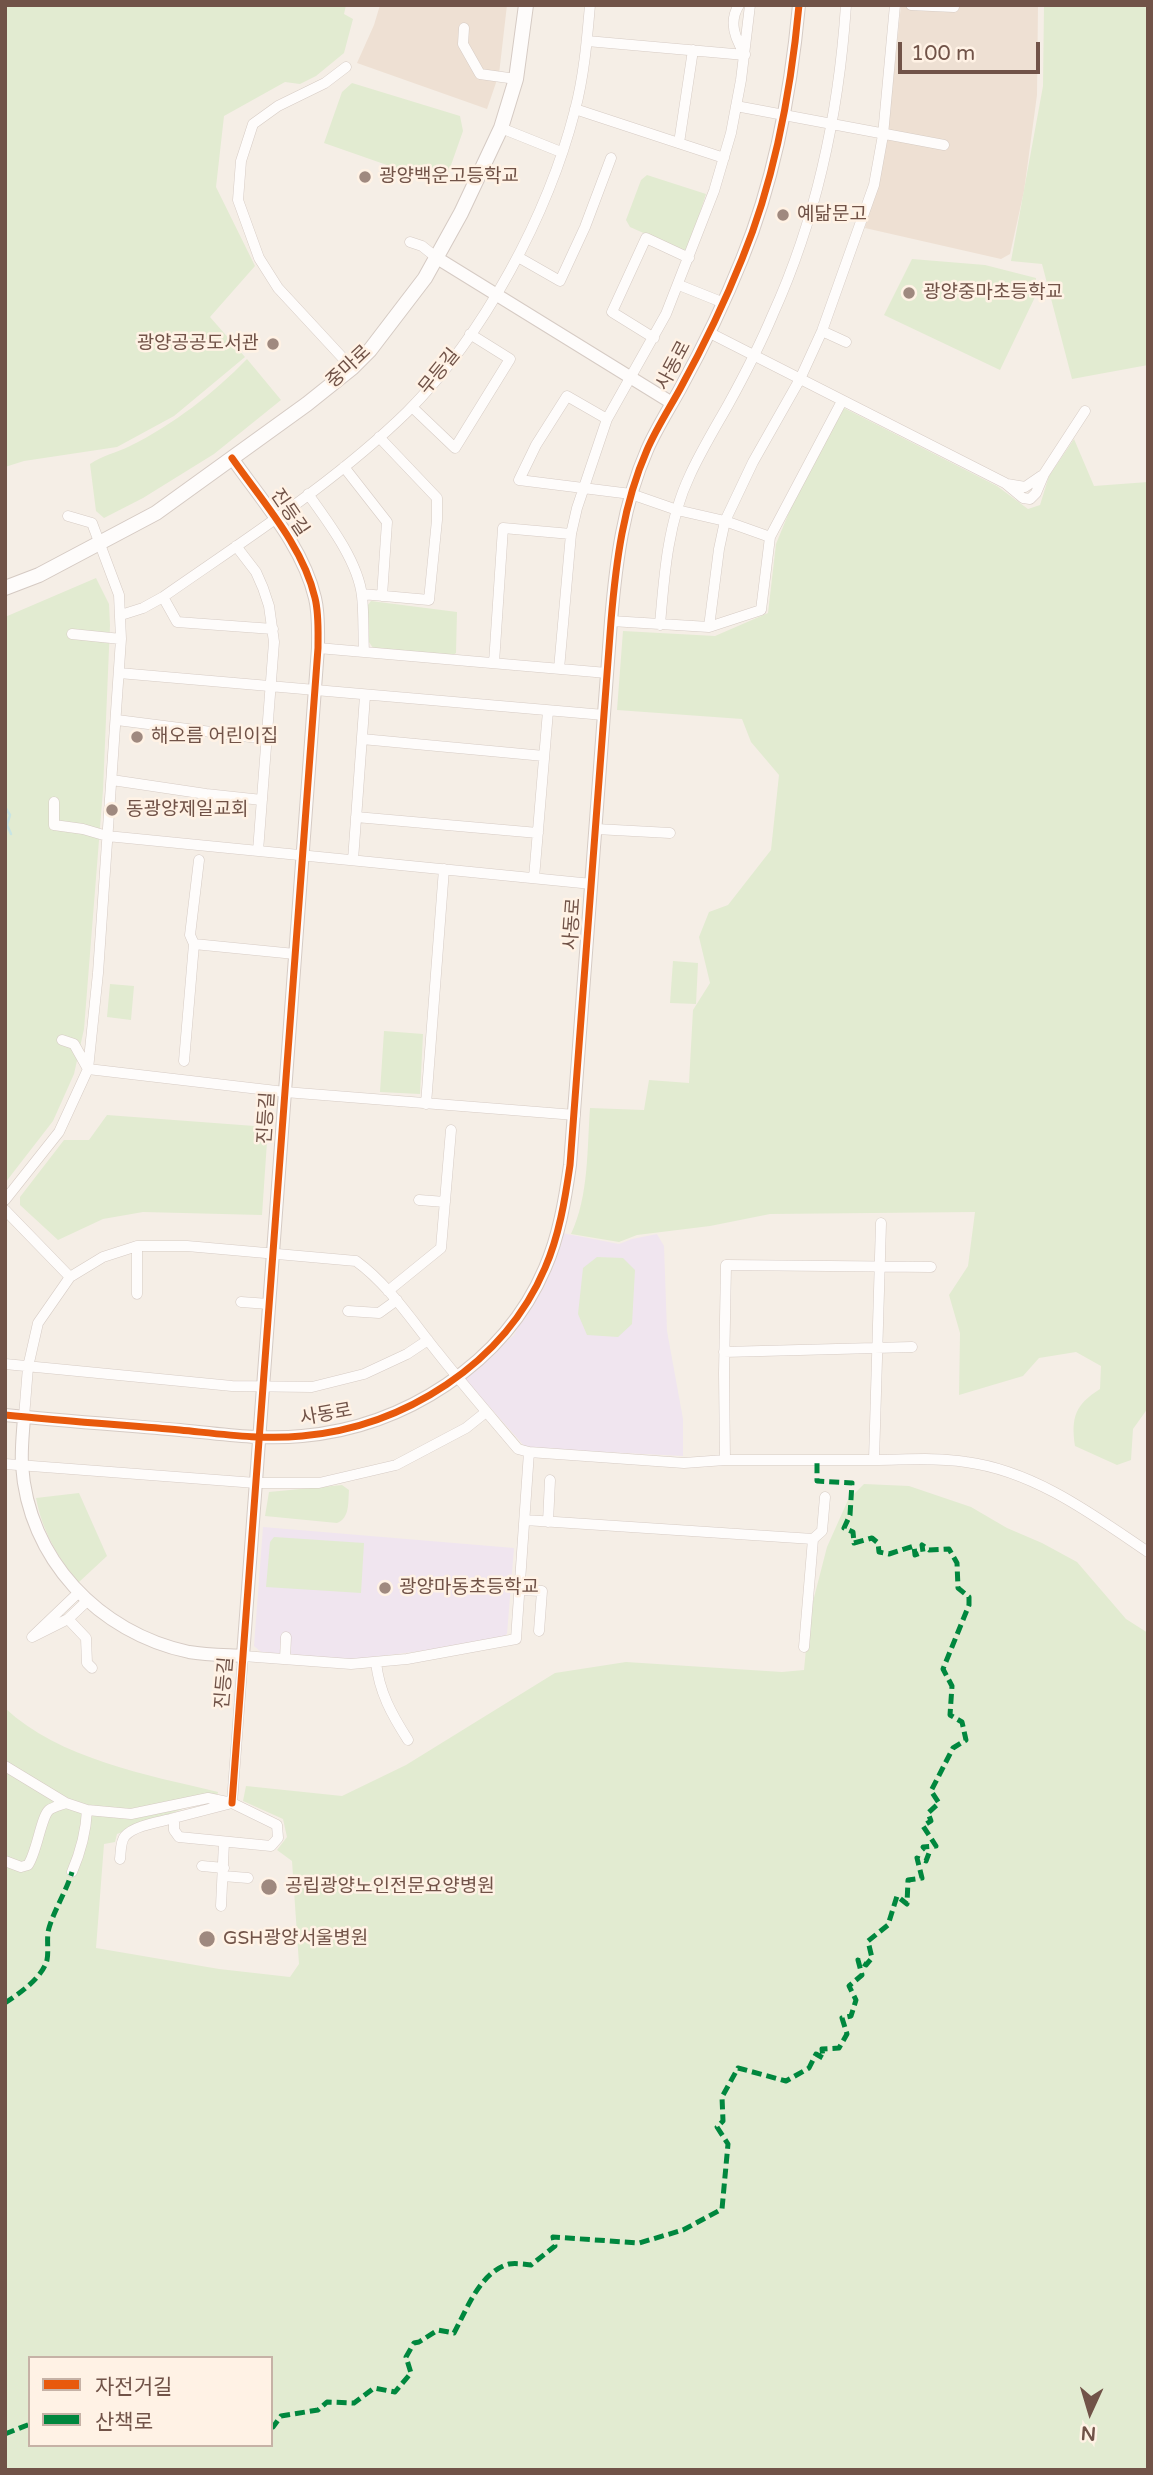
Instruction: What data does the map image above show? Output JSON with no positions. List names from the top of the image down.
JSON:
{
  "streets": {
    "main road": ["중마로"],
    "street": ["사동로", "무등길", "진등길"]
  },
  "crossings": [
    ["사동로", "진등길"],
    ["중마로", "진등길"],
    ["무등길", "진등길"]
  ],
  "places": [
    "광양백운고등학교",
    "예닮문고",
    "광양중마초등학교",
    "광양공공도서관",
    "해오름 어린이집",
    "동광양제일교회",
    "광양마동초등학교",
    "공립광양노인전문요양병원",
    "GSH광양서울병원"
  ],
  "legend": ["자전거길", "산책로"],
  "scale_bar": "100 m",
  "north": "bottom"
}
